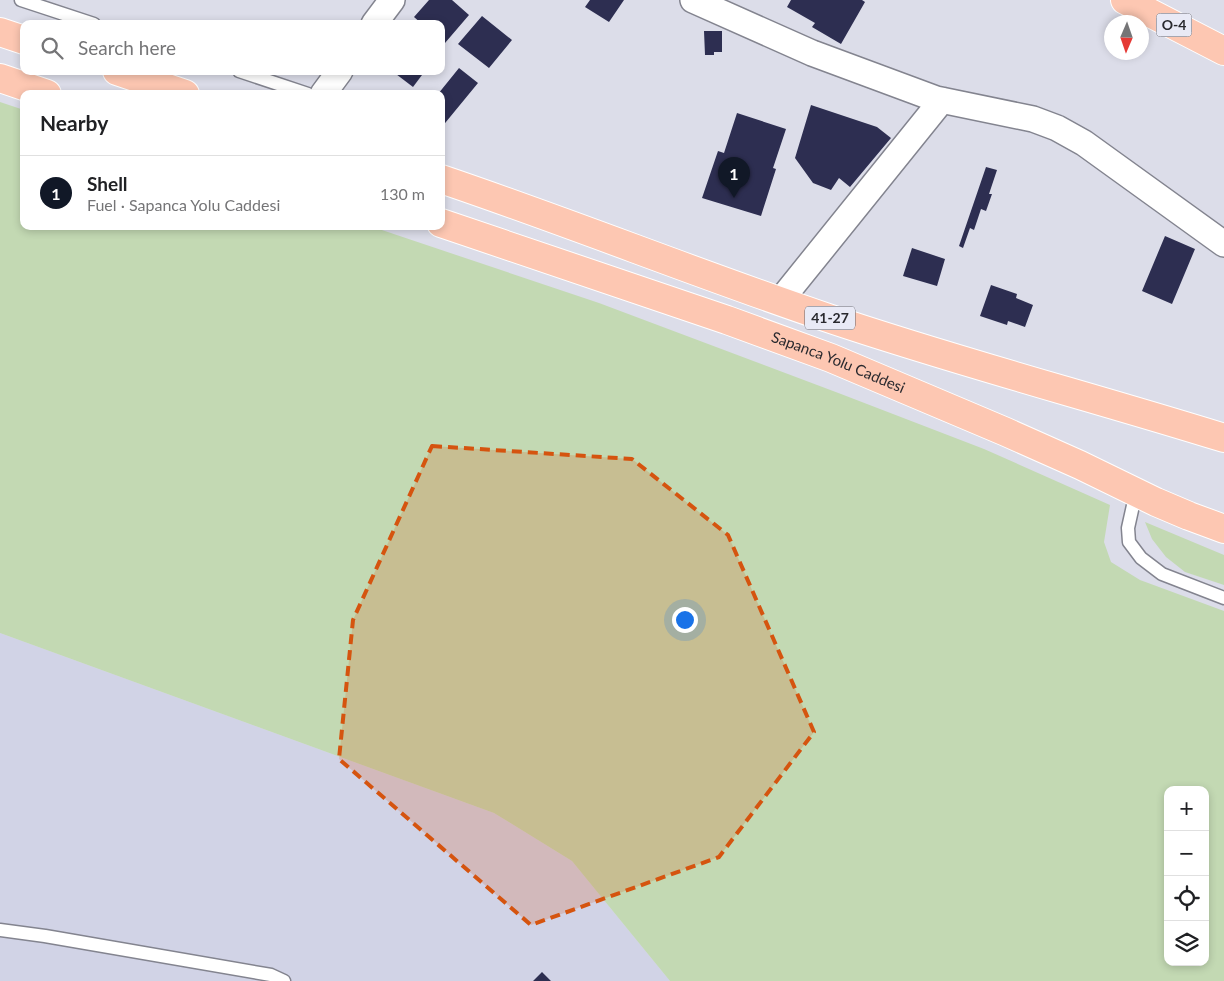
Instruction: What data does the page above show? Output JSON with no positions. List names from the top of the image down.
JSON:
{
  "streets": {
    "highway": ["O-4", "41-27", "Sapanca Yolu Caddesi"]
  },
  "north": "bottom",
  "page": {
    "search": "Search here",
    "heading": "Nearby",
    "list": [
      {
        "mark": "1",
        "name": "Shell",
        "note": "Fuel · Sapanca Yolu Caddesi",
        "value": "130 m"
      }
    ],
    "pins": "1",
    "map_buttons": ["+", "−"]
  }
}
